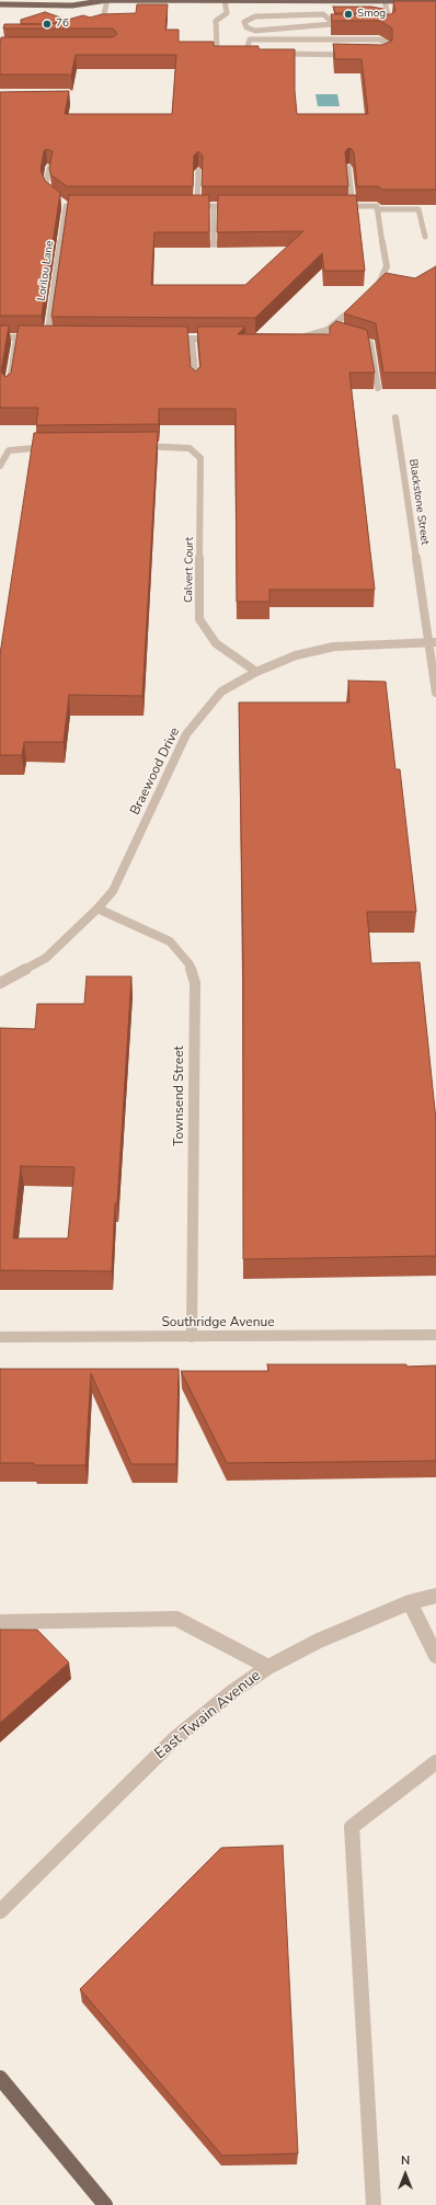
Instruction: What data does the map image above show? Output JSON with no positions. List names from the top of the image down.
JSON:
{
  "streets": {
    "street": [
      "Lorilou Lane",
      "Blackstone Street",
      "Calvert Court",
      "Braewood Drive",
      "Townsend Street",
      "Southridge Avenue",
      "East Twain Avenue"
    ]
  },
  "crossings": [
    ["Blackstone Street", "Braewood Drive"],
    ["Calvert Court", "Braewood Drive"],
    ["Braewood Drive", "Townsend Street"],
    ["Townsend Street", "Southridge Avenue"]
  ],
  "places": ["Smog", "76"],
  "north": "top"
}
